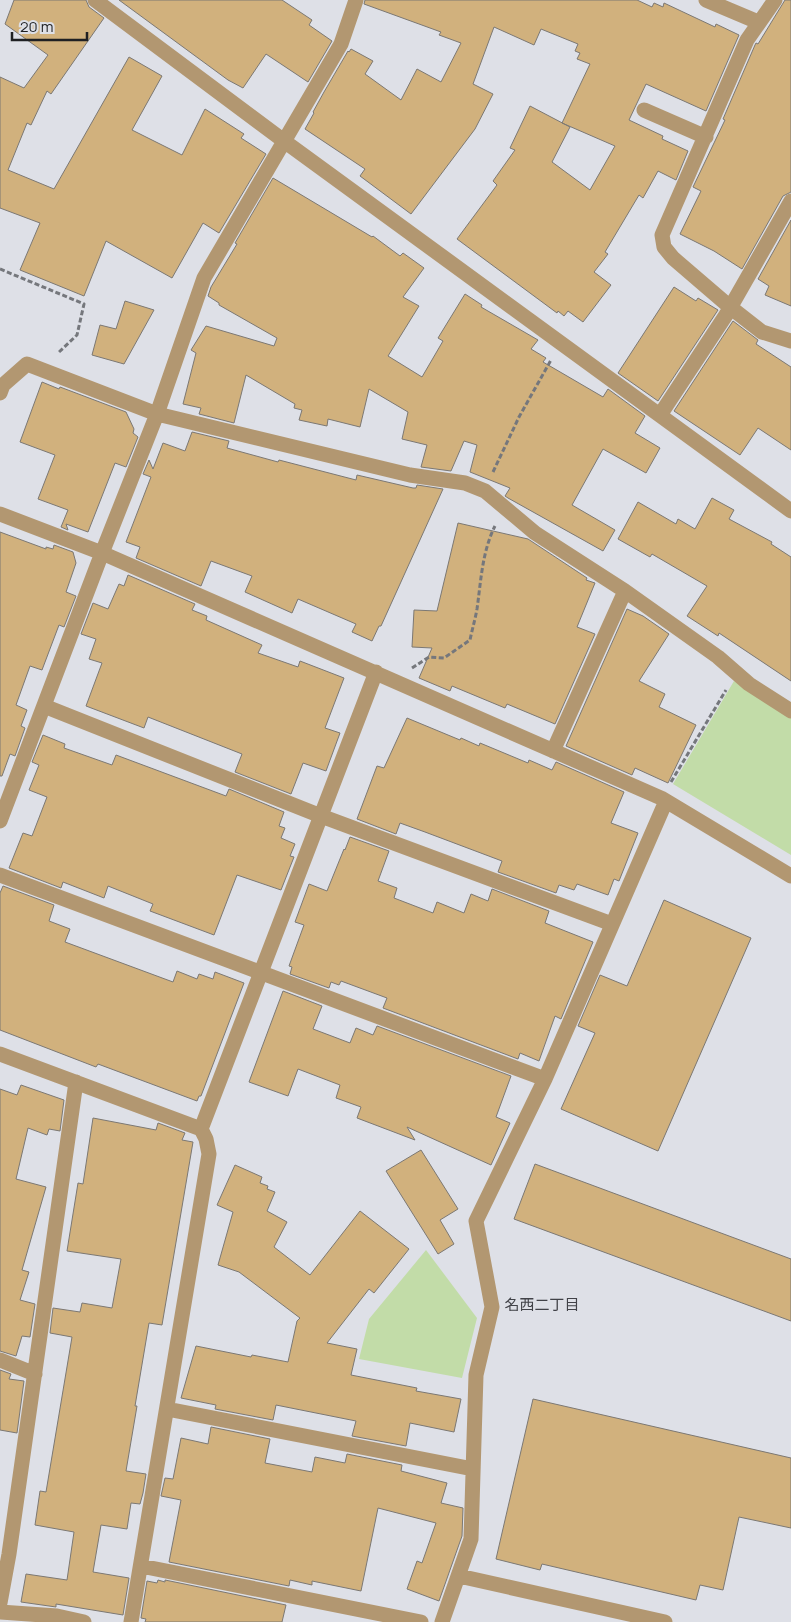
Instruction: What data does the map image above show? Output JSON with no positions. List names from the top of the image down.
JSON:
{
  "districts": ["名西二丁目"],
  "scale_bar": "20 m"
}
